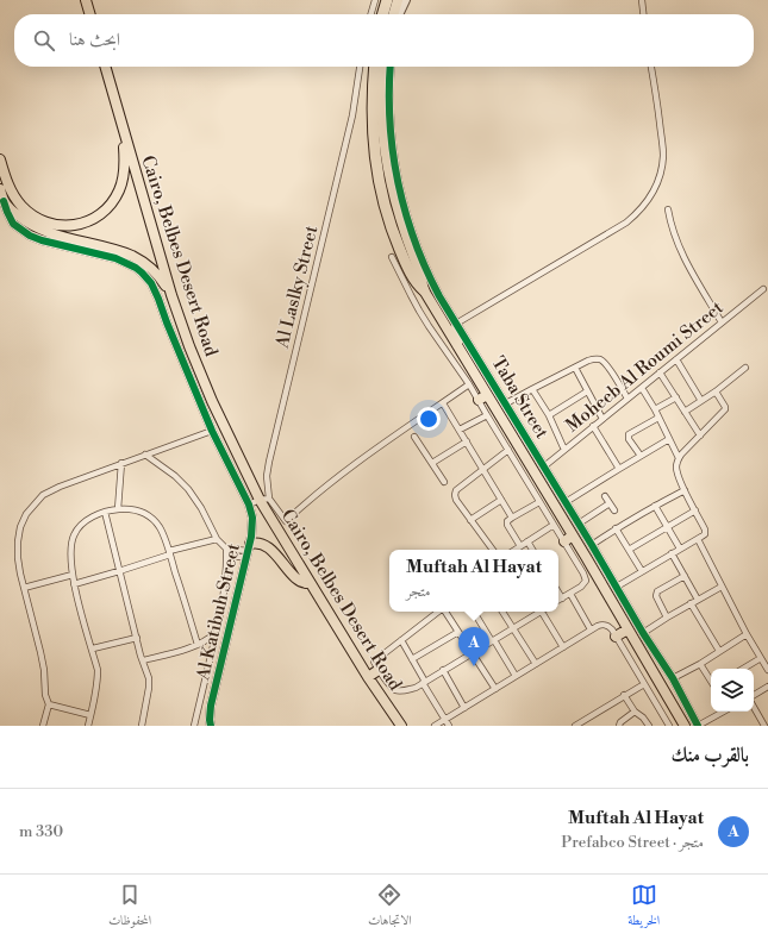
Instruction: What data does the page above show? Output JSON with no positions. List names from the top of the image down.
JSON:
{
  "streets": {
    "highway": ["Cairo, Belbes Desert Road"],
    "street": [
      "Al Laslky Street",
      "Moheeb Al Roumi Street",
      "Taba Street",
      "Al Katibuh Street"
    ]
  },
  "crossings": [
    ["Cairo, Belbes Desert Road", "Al Laslky Street"],
    ["Moheeb Al Roumi Street", "Taba Street"]
  ],
  "page": {
    "search": "ابحث هنا",
    "popup": ["Muftah Al Hayat", "متجر"],
    "pins": "A",
    "heading": "بالقرب منك",
    "list": [
      {
        "mark": "A",
        "name": "Muftah Al Hayat",
        "note": "متجر · Prefabco Street",
        "value": "330 m"
      }
    ],
    "nav": ["الخريطة", "الاتجاهات", "المحفوظات"]
  }
}
